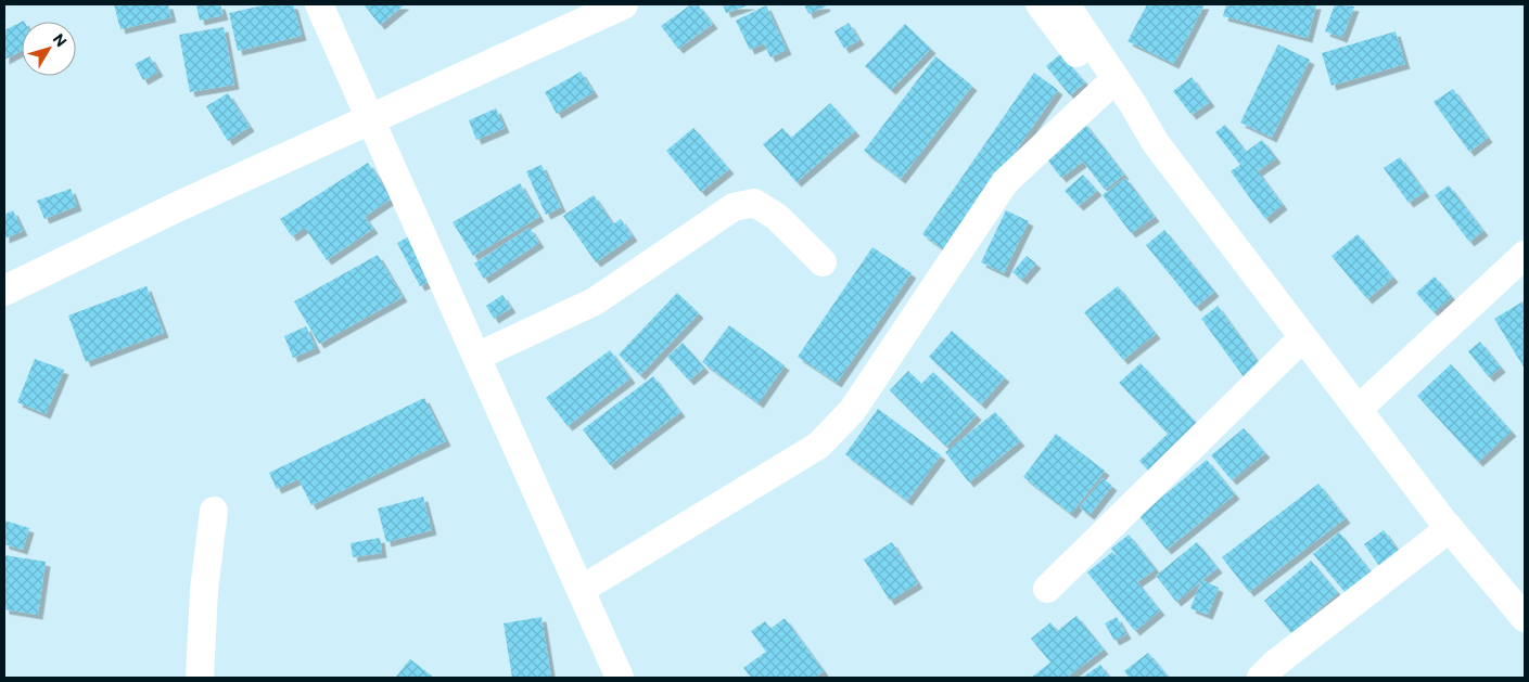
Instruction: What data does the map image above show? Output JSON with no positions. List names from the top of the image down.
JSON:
{
  "north": "top right"
}
